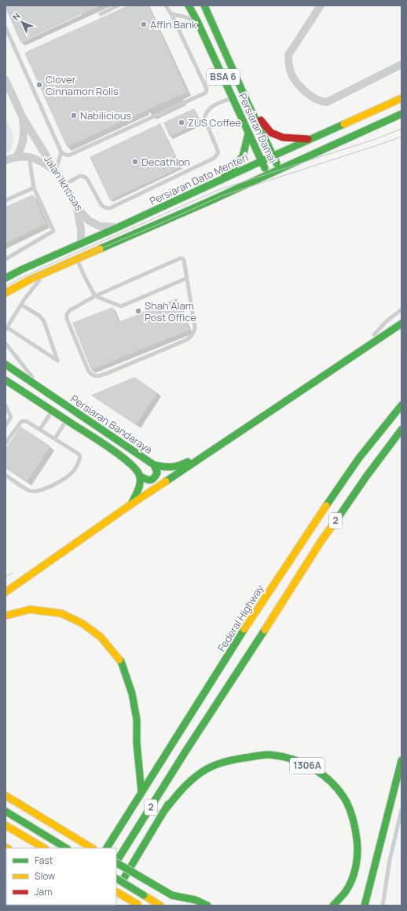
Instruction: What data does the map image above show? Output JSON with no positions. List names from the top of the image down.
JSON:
{
  "streets": {
    "main road": [
      "BSA 6",
      "Persiaran Damai",
      "Persiaran Dato Menteri",
      "Persiaran Bandaraya",
      "2",
      "Federal Highway",
      "1306A"
    ],
    "street": ["Jalan Ikhtisas"]
  },
  "crossings": [
    ["Persiaran Damai", "Persiaran Dato Menteri"],
    ["Persiaran Dato Menteri", "Jalan Ikhtisas"]
  ],
  "places": [
    "Affin Bank",
    "Clover Cinnamon Rolls",
    "Nabilicious",
    "ZUS Coffee",
    "Decathlon",
    "Shah Alam Post Office"
  ],
  "legend": ["Fast", "Slow", "Jam"],
  "north": "top left"
}
